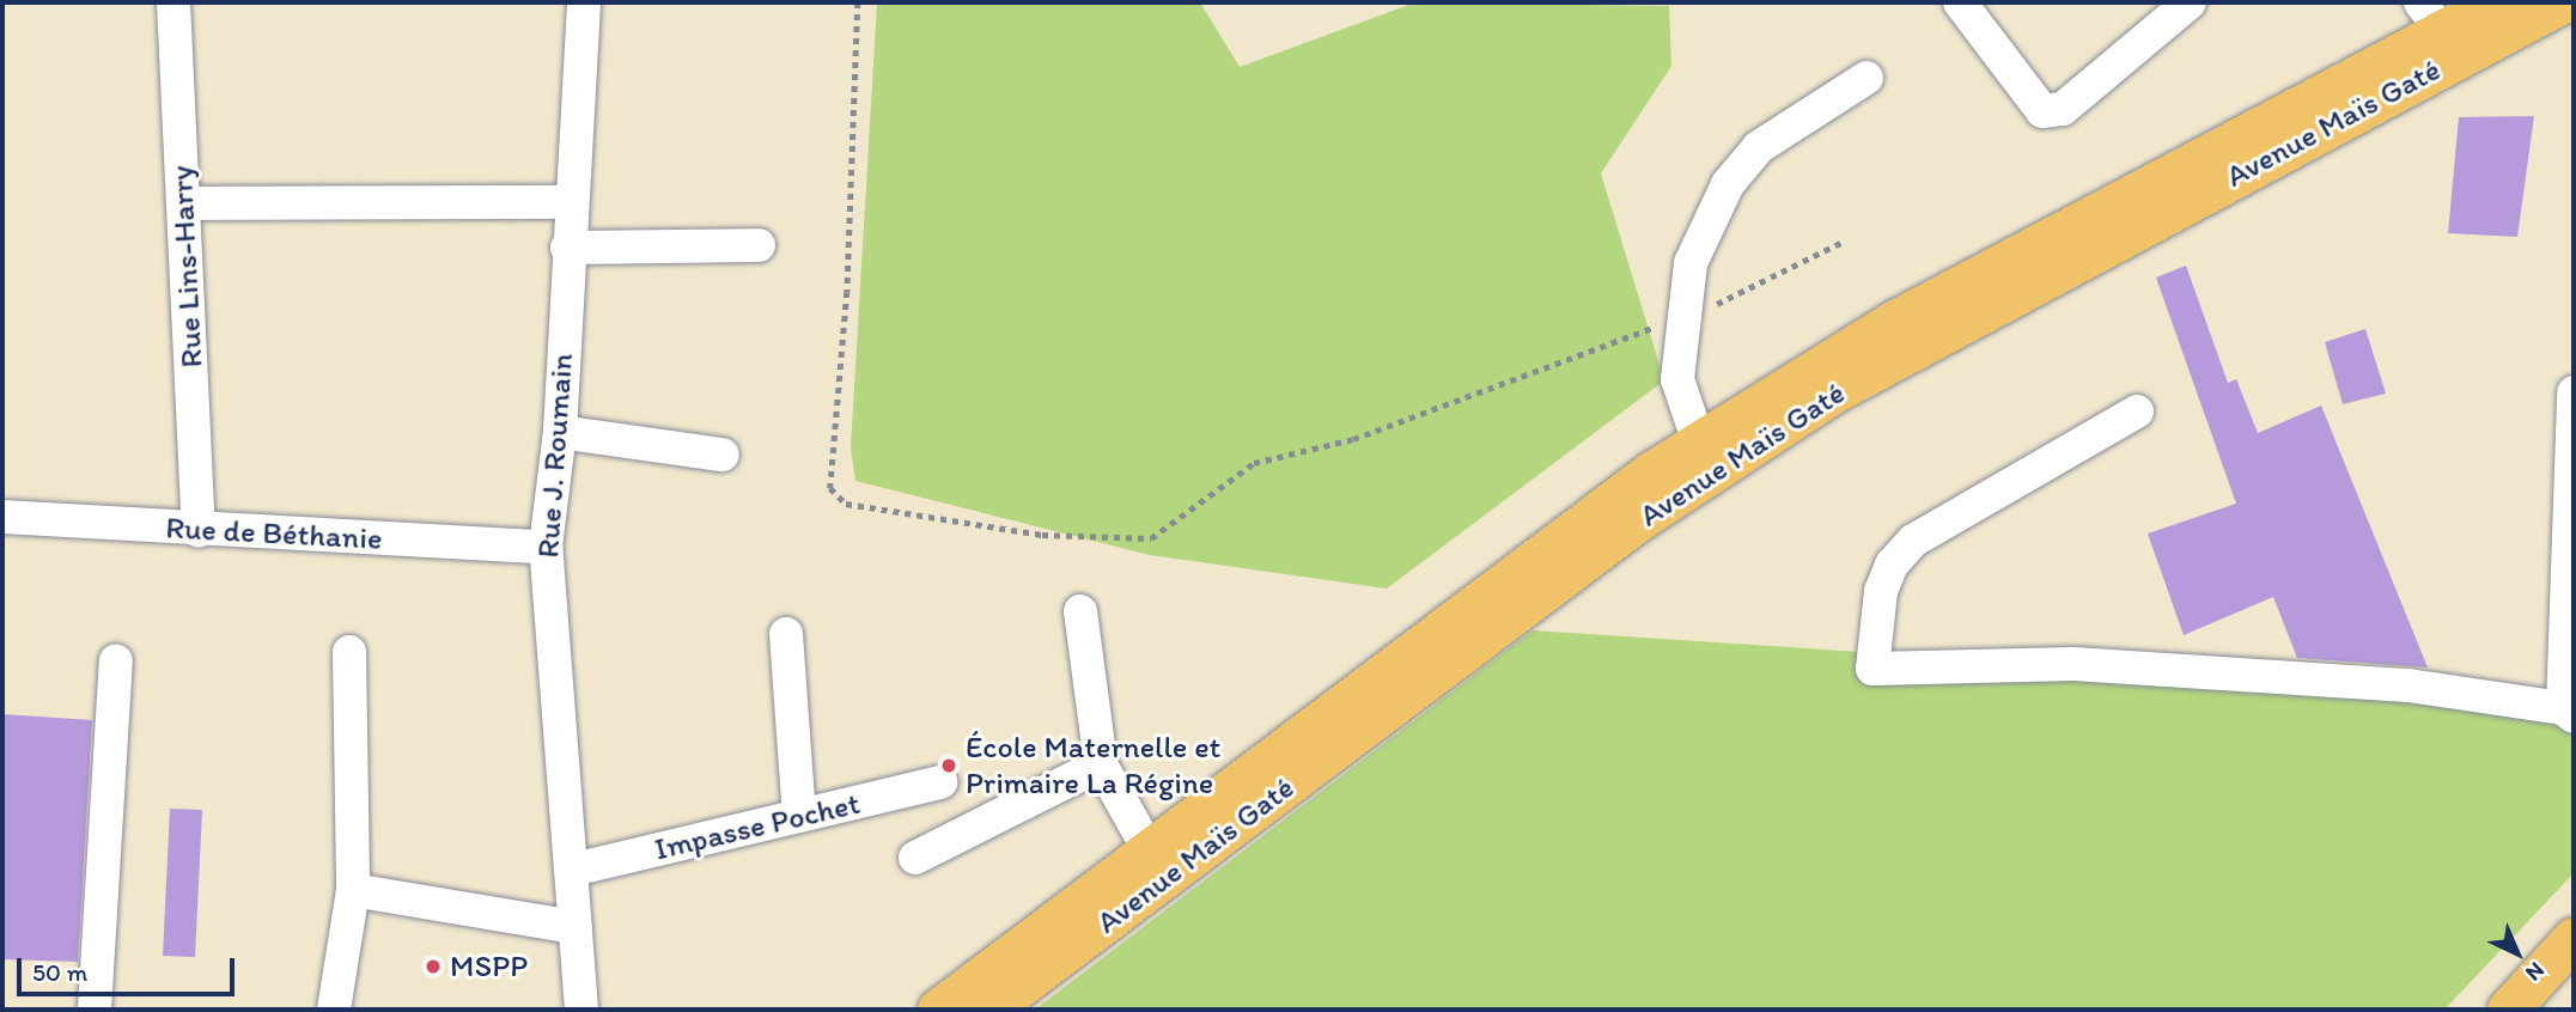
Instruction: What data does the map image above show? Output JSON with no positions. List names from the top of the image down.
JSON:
{
  "streets": {
    "main road": ["Avenue Maïs Gaté"],
    "street": [
      "Rue Lins-Harry",
      "Rue J. Roumain",
      "Rue de Béthanie",
      "Impasse Pochet"
    ]
  },
  "crossings": [
    ["Rue Lins-Harry", "Rue de Béthanie"],
    ["Rue J. Roumain", "Rue de Béthanie"],
    ["Rue J. Roumain", "Impasse Pochet"]
  ],
  "places": ["École Maternelle et Primaire La Régine", "MSPP"],
  "scale_bar": "50 m",
  "north": "bottom right"
}
